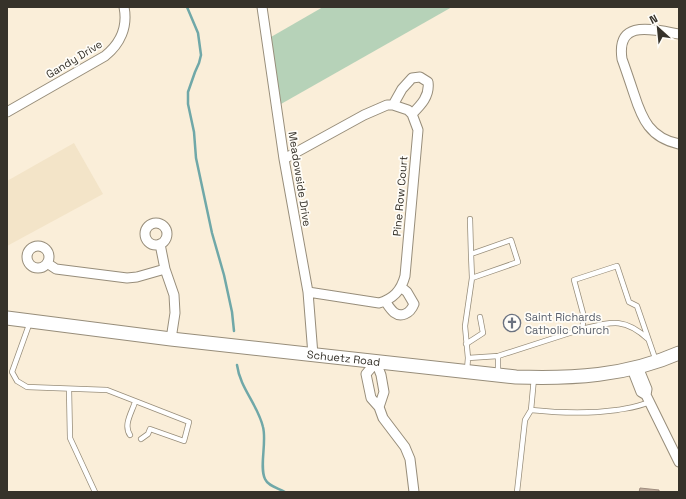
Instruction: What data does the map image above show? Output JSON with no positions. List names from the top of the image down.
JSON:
{
  "streets": {
    "main road": ["Schuetz Road"],
    "street": ["Gandy Drive", "Meadowside Drive", "Pine Row Court"]
  },
  "crossings": [
    ["Meadowside Drive", "Schuetz Road"]
  ],
  "places": {
    "church": ["Saint Richards Catholic Church"]
  },
  "north": "top left"
}
